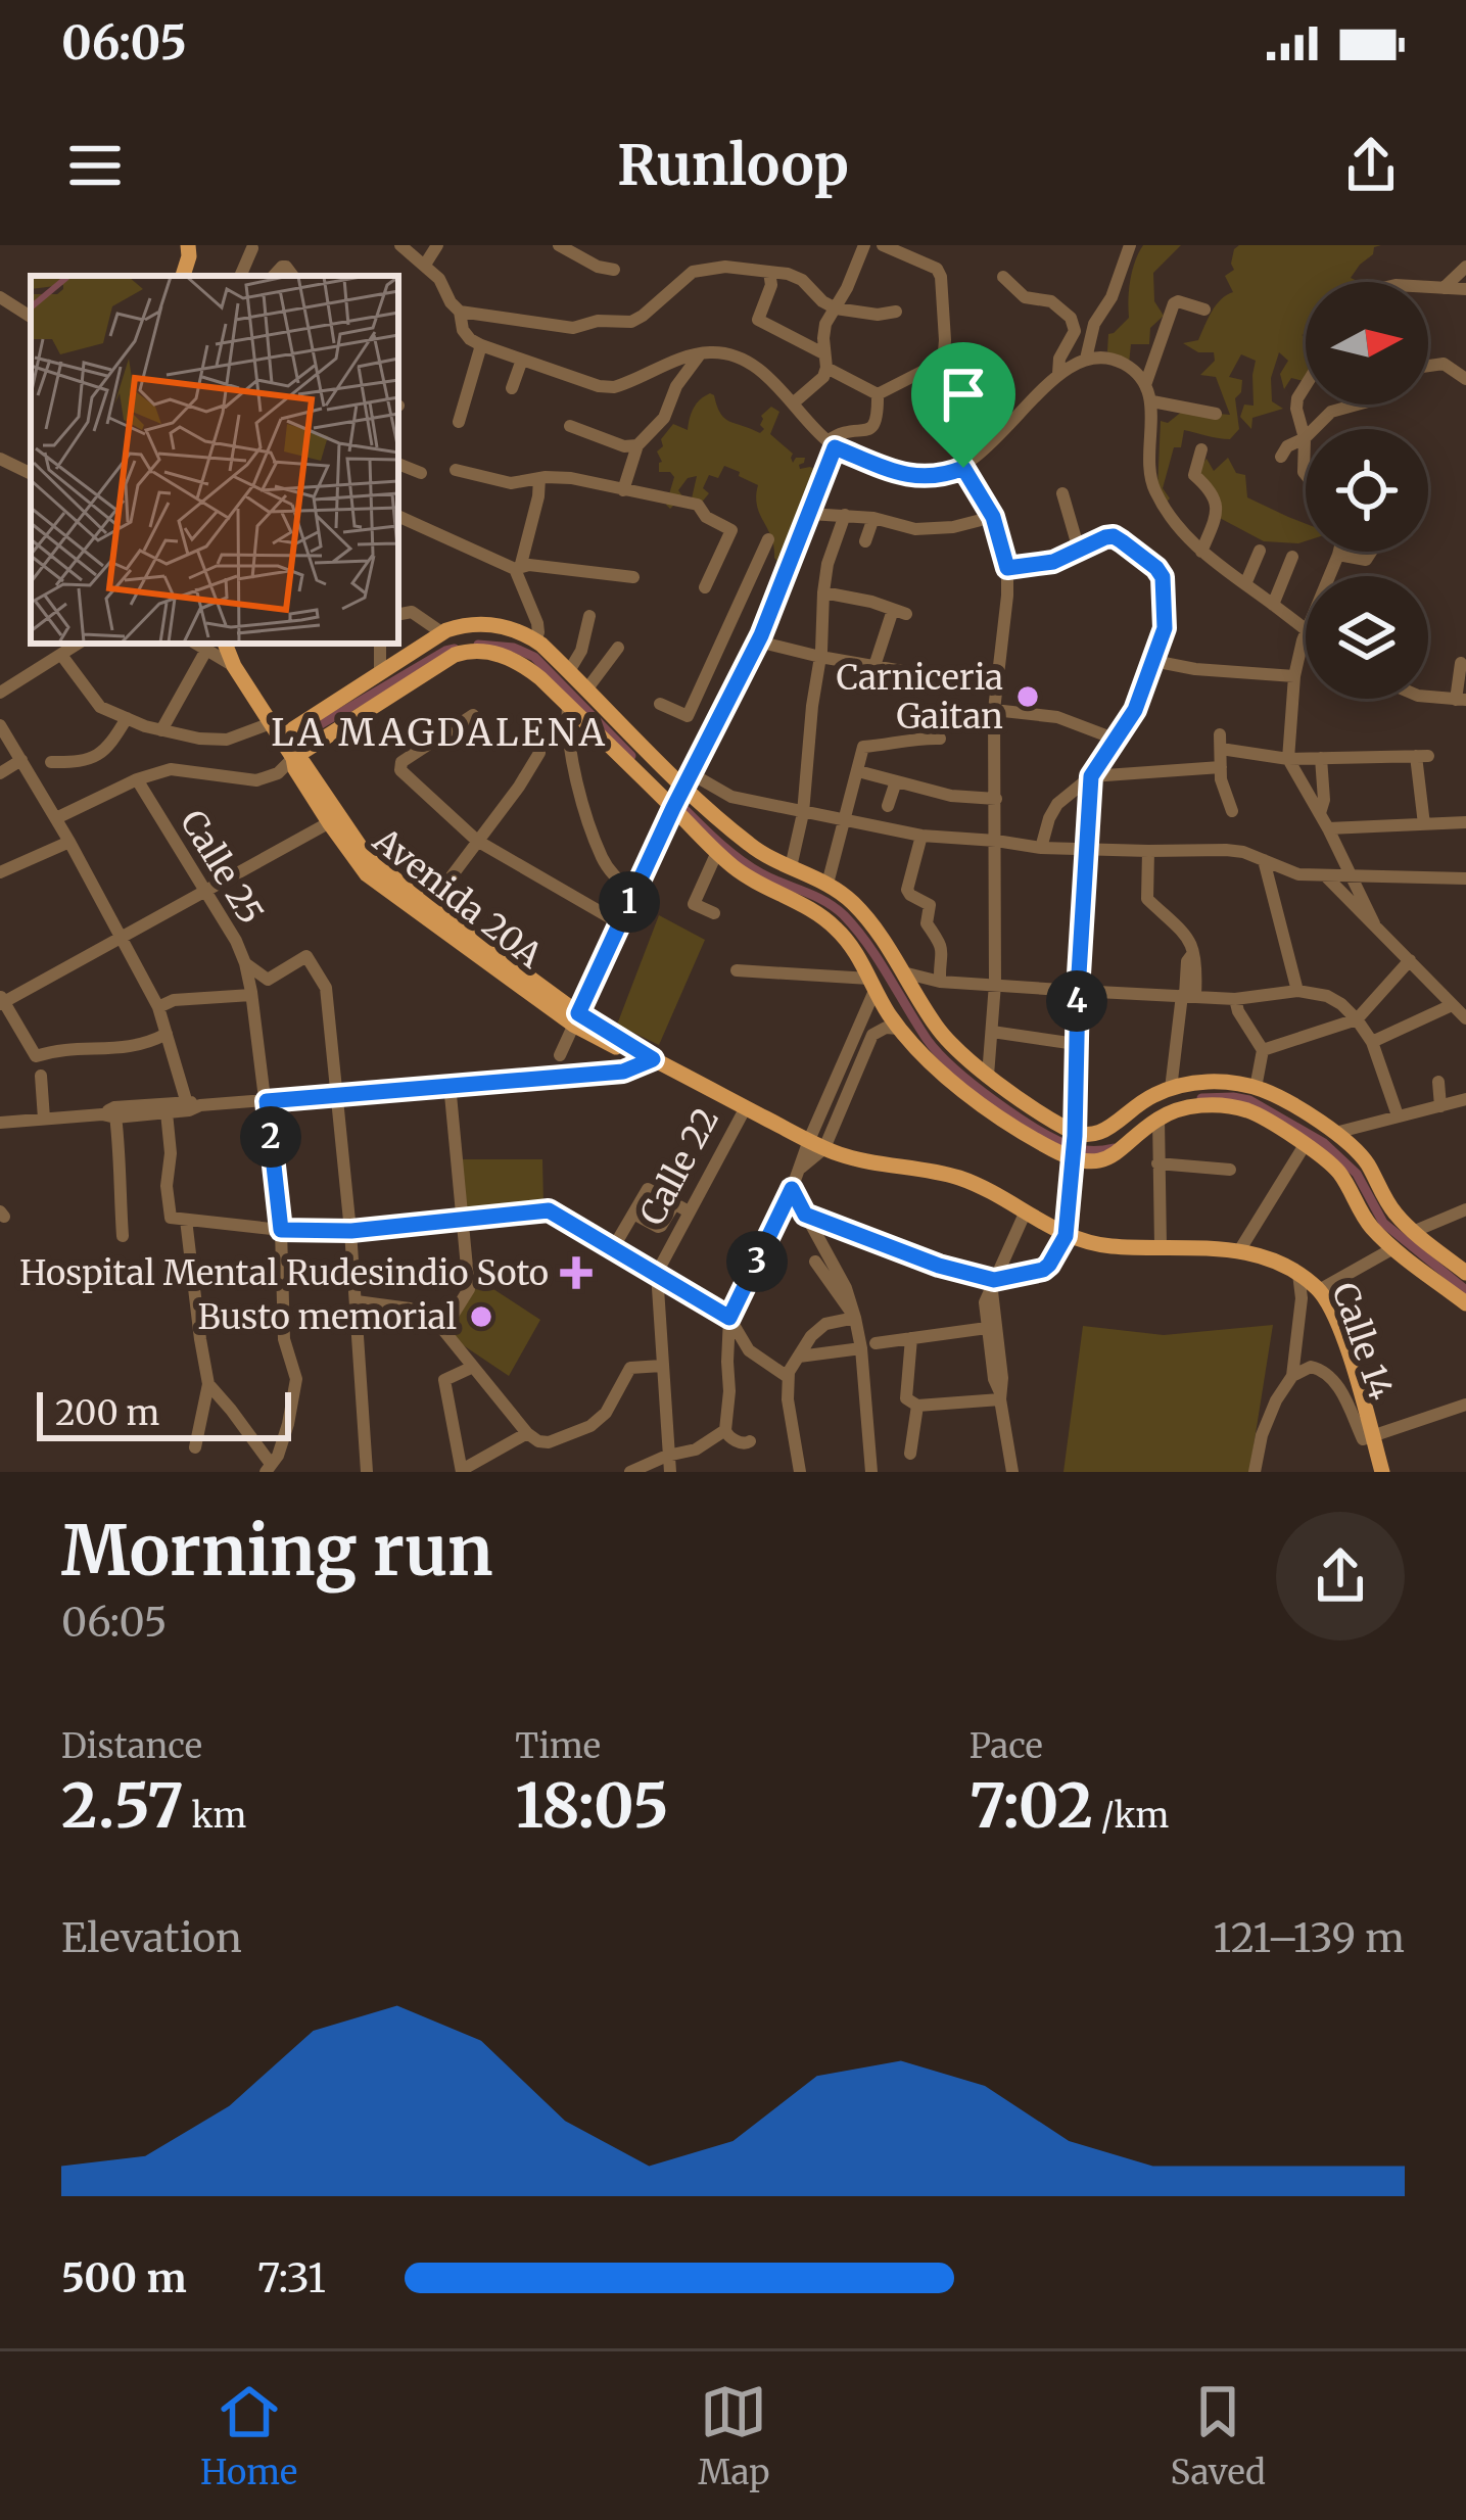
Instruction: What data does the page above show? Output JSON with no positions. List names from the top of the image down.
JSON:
{
  "streets": {
    "main road": ["Avenida 20A", "Calle 14"],
    "street": ["Calle 25", "Calle 22"]
  },
  "crossings": [
    ["Avenida 20A", "Calle 22"]
  ],
  "districts": ["LA MAGDALENA"],
  "places": {
    "other": ["Carniceria Gaitan", "Busto memorial"],
    "health": ["Hospital Mental Rudesindio Soto"]
  },
  "scale_bar": "200 m",
  "north": "right",
  "page": {
    "status": "06:05",
    "header": "Runloop",
    "pins": [
      "1",
      "4",
      "2",
      "3"
    ],
    "scale": "200 m",
    "heading": ["Morning run", "06:05"],
    "stats": [
      ["Distance", "2.57 km"],
      ["Time", "18:05"],
      ["Pace", "7:02 /km"]
    ],
    "chart": ["Elevation", "121–139 m"],
    "list": [
      {
        "name": "500 m",
        "note": "7:31"
      }
    ],
    "tabs": ["Home", "Map", "Saved"]
  }
}
